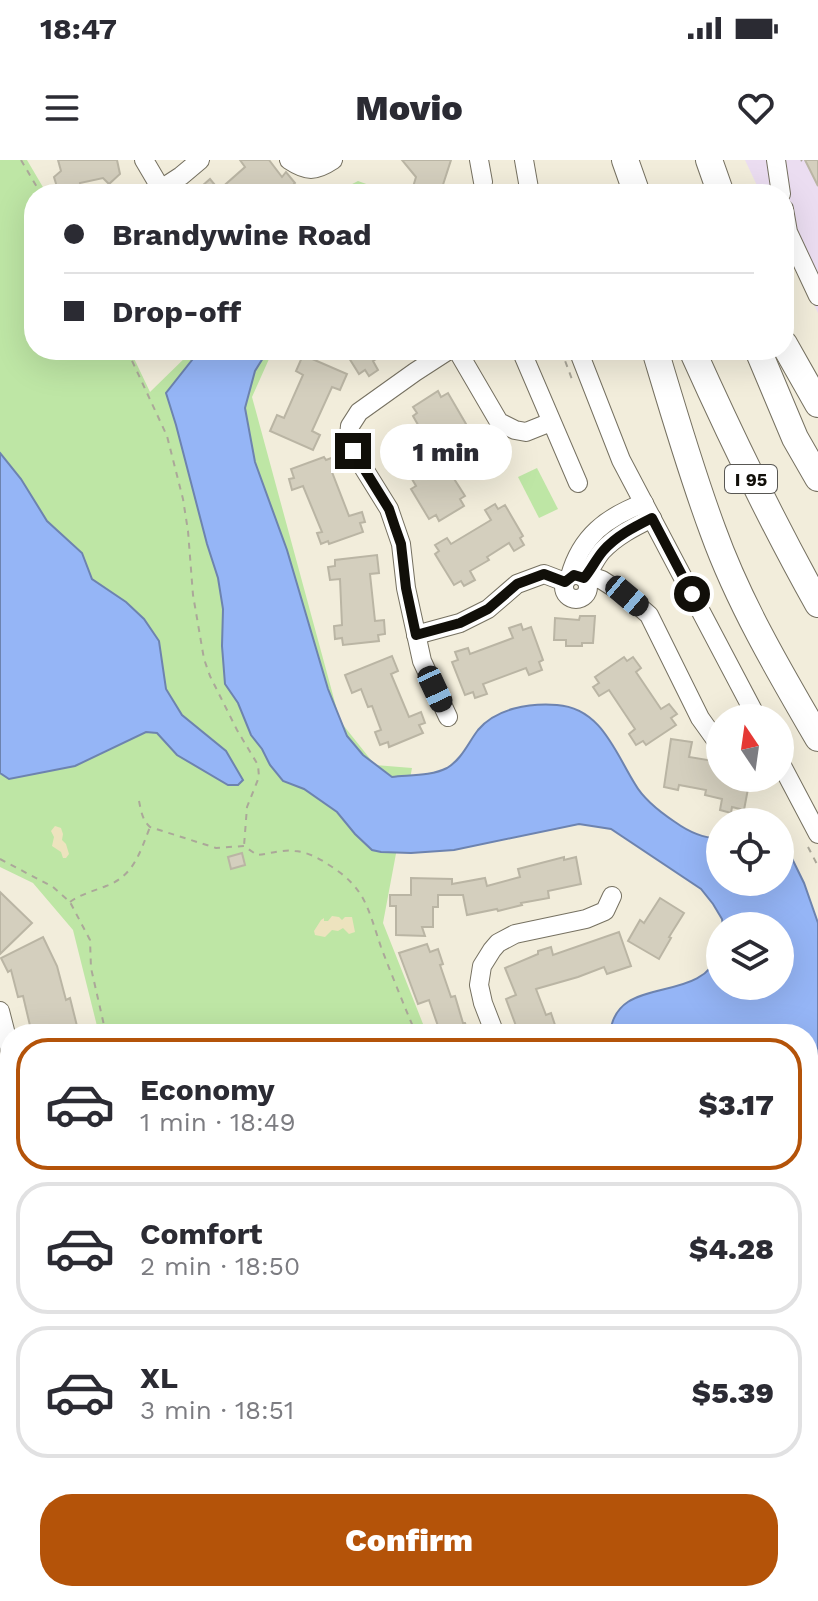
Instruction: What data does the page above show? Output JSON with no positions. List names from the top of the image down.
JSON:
{
  "streets": {
    "highway": ["I 95"]
  },
  "north": "top",
  "page": {
    "status": "18:47",
    "header": "Movio",
    "banner": ["Brandywine Road", "Drop-off"],
    "bubble": "1 min",
    "list": [
      {
        "name": "Economy",
        "note": "1 min · 18:49",
        "value": "$3.17"
      },
      {
        "name": "Comfort",
        "note": "2 min · 18:50",
        "value": "$4.28"
      },
      {
        "name": "XL",
        "note": "3 min · 18:51",
        "value": "$5.39"
      }
    ],
    "buttons": "Confirm"
  }
}
